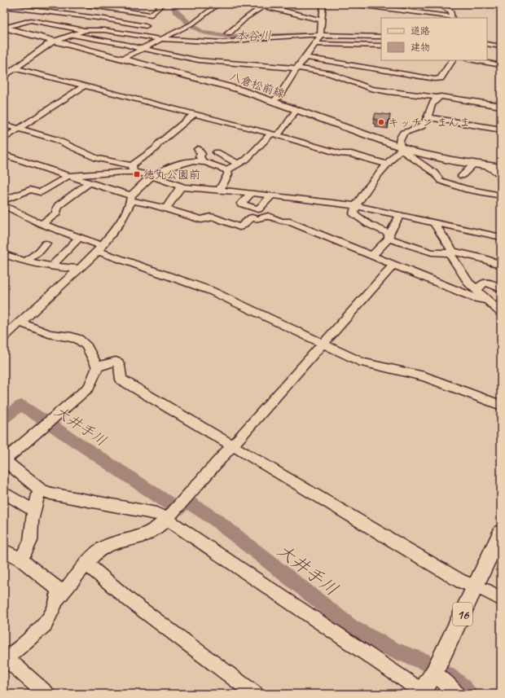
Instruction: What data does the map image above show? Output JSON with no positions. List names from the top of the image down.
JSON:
{
  "streets": {
    "main road": ["八倉松前線", "16"]
  },
  "water": ["本谷川", "大井手川"],
  "places": {
    "other": ["キッチン まんま"],
    "transit": ["徳丸公園前"]
  },
  "legend": ["道路", "建物"]
}
